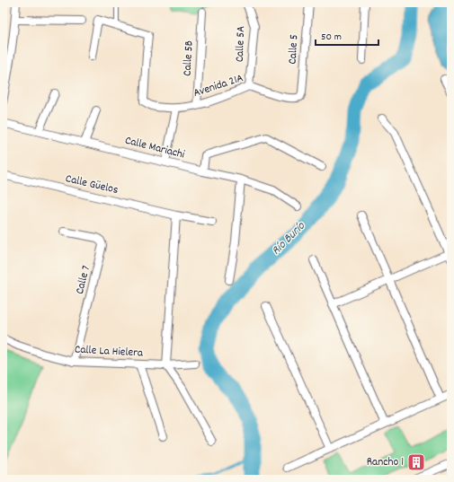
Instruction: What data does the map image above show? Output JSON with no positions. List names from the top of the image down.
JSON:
{
  "streets": {
    "street": [
      "Calle 5A",
      "Calle 5",
      "Calle 5B",
      "Avenida 21A",
      "Calle Mariachi",
      "Calle Güelos",
      "Calle 7",
      "Calle La Hielera"
    ]
  },
  "crossings": [
    ["Calle 5A", "Avenida 21A"],
    ["Calle 5", "Avenida 21A"],
    ["Calle 5B", "Avenida 21A"],
    ["Calle 7", "Calle La Hielera"]
  ],
  "water": ["Río Burío"],
  "places": {
    "building": ["Rancho 1"]
  },
  "scale_bar": "50 m"
}
